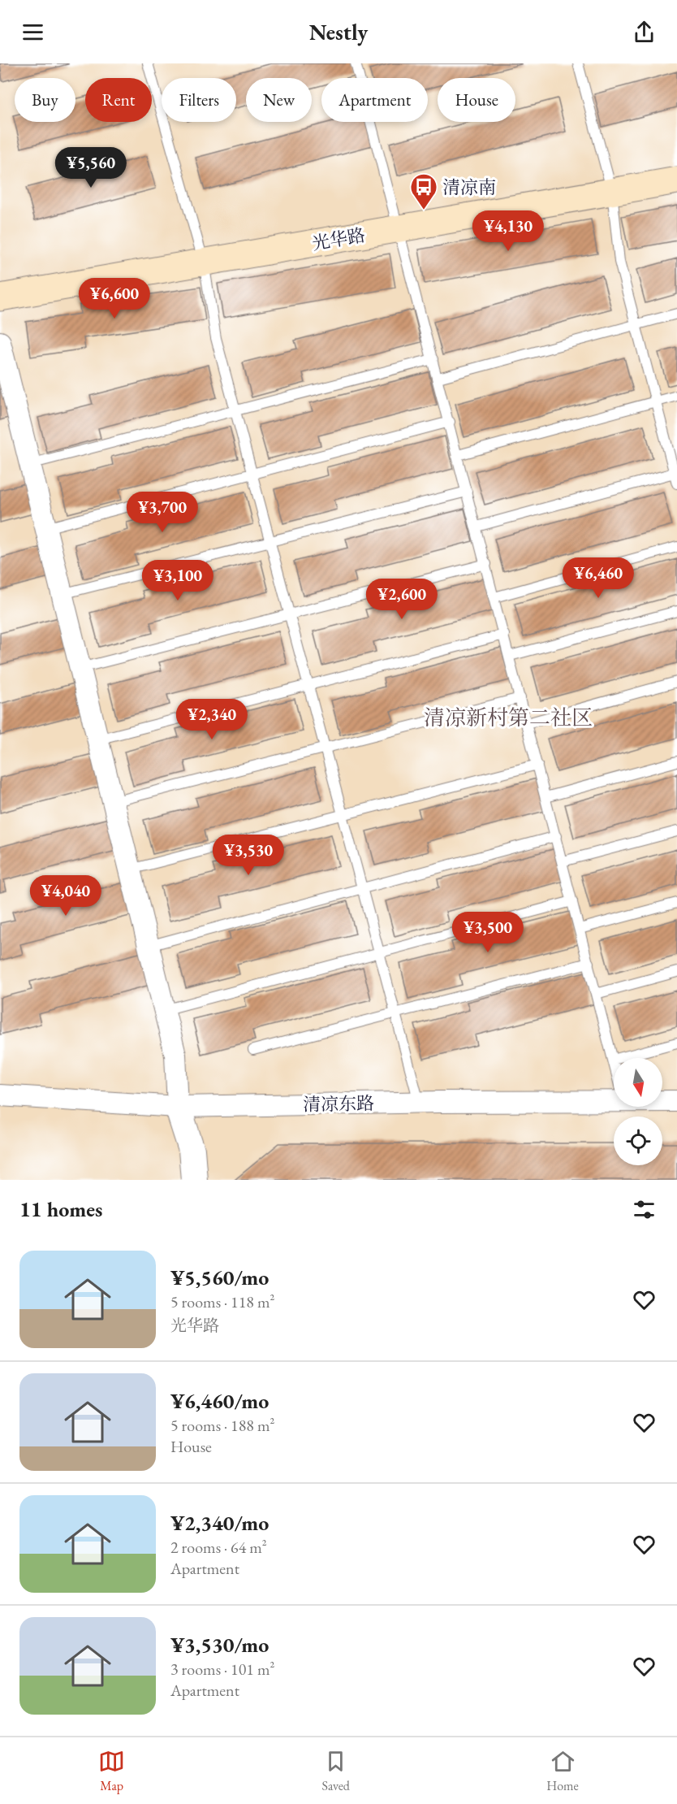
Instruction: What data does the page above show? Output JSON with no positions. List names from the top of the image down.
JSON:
{
  "streets": {
    "main road": ["光华路"],
    "street": ["清凉东路"]
  },
  "districts": ["清凉新村第二社区"],
  "places": {
    "bus stop": ["清凉南"]
  },
  "north": "bottom",
  "page": {
    "header": "Nestly",
    "chip": [
      "Buy",
      "Rent",
      "Filters",
      "New",
      "Apartment",
      "House"
    ],
    "price": [
      "¥5,560",
      "¥4,130",
      "¥6,600",
      "¥3,700",
      "¥6,460",
      "¥3,100",
      "¥2,600",
      "¥2,340",
      "¥3,530",
      "¥4,040",
      "¥3,500"
    ],
    "heading": "11 homes",
    "list": [
      {
        "name": "¥5,560/mo",
        "note": "5 rooms · 118 m² · 光华路"
      },
      {
        "name": "¥6,460/mo",
        "note": "5 rooms · 188 m² · House"
      },
      {
        "name": "¥2,340/mo",
        "note": "2 rooms · 64 m² · Apartment"
      },
      {
        "name": "¥3,530/mo",
        "note": "3 rooms · 101 m² · Apartment"
      }
    ],
    "tabs": ["Map", "Saved", "Home"]
  }
}
